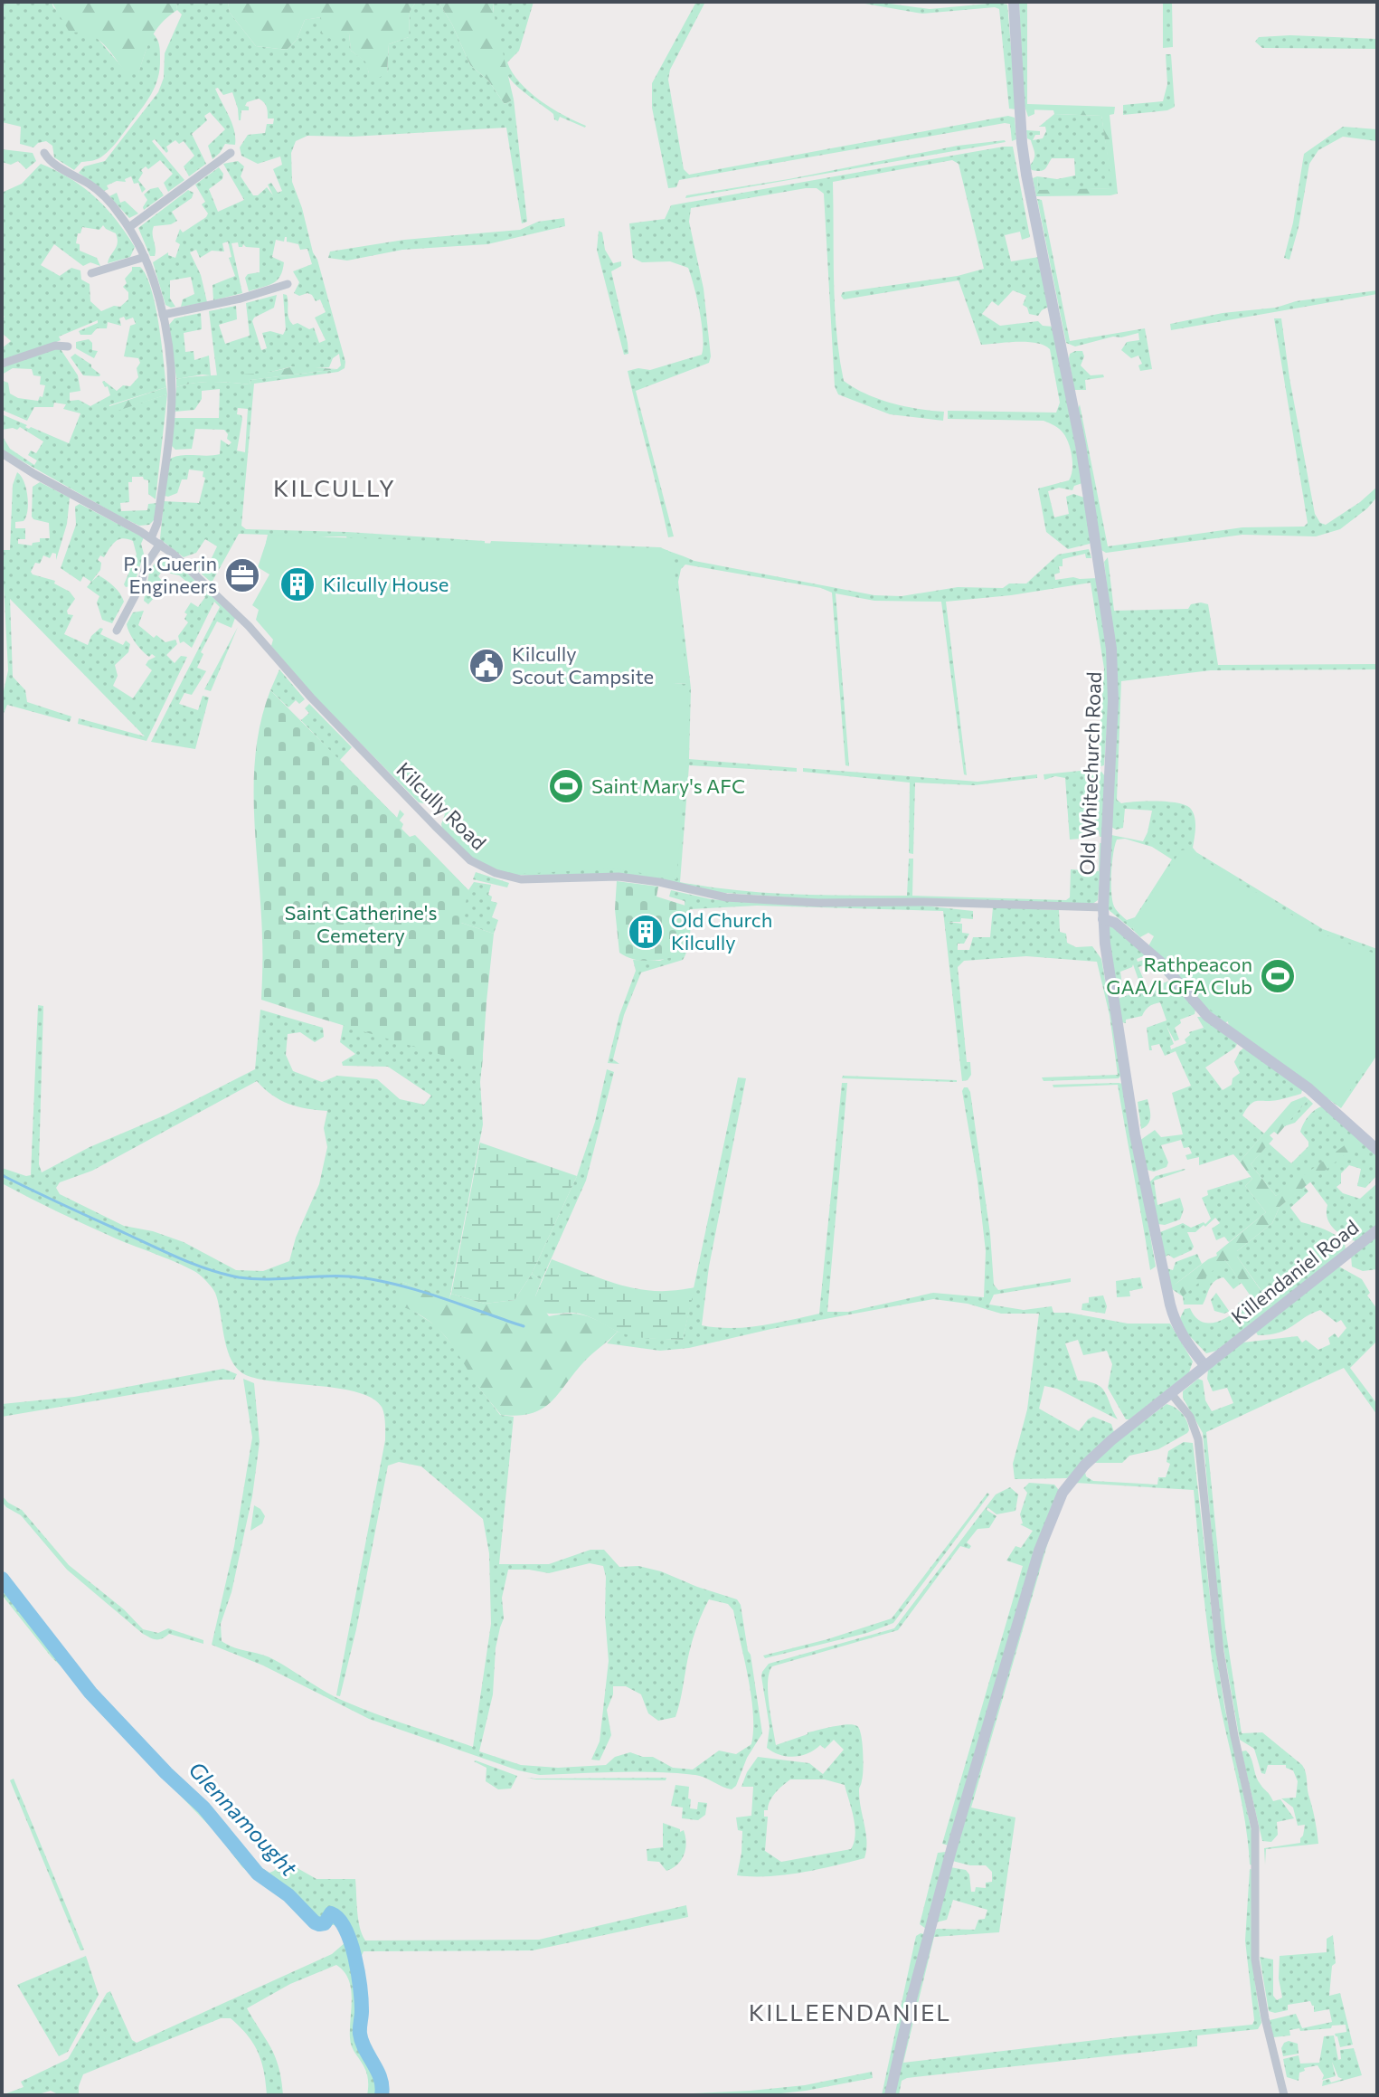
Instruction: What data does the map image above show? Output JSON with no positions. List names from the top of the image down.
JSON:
{
  "streets": {
    "street": ["Old Whitechurch Road", "Kilcully Road", "Killendaniel Road"]
  },
  "crossings": [
    ["Old Whitechurch Road", "Kilcully Road"],
    ["Old Whitechurch Road", "Killendaniel Road"]
  ],
  "districts": ["KILCULLY", "KILLEENDANIEL"],
  "water": ["Glennamought"],
  "parks": ["Saint Catherine's Cemetery"],
  "places": {
    "office": ["P. J. Guerin Engineers"],
    "building": ["Kilcully House", "Old Church Kilcully"],
    "public building": ["Kilcully Scout Campsite"],
    "sports": ["Saint Mary's AFC", "Rathpeacon GAA/LGFA Club"]
  }
}
